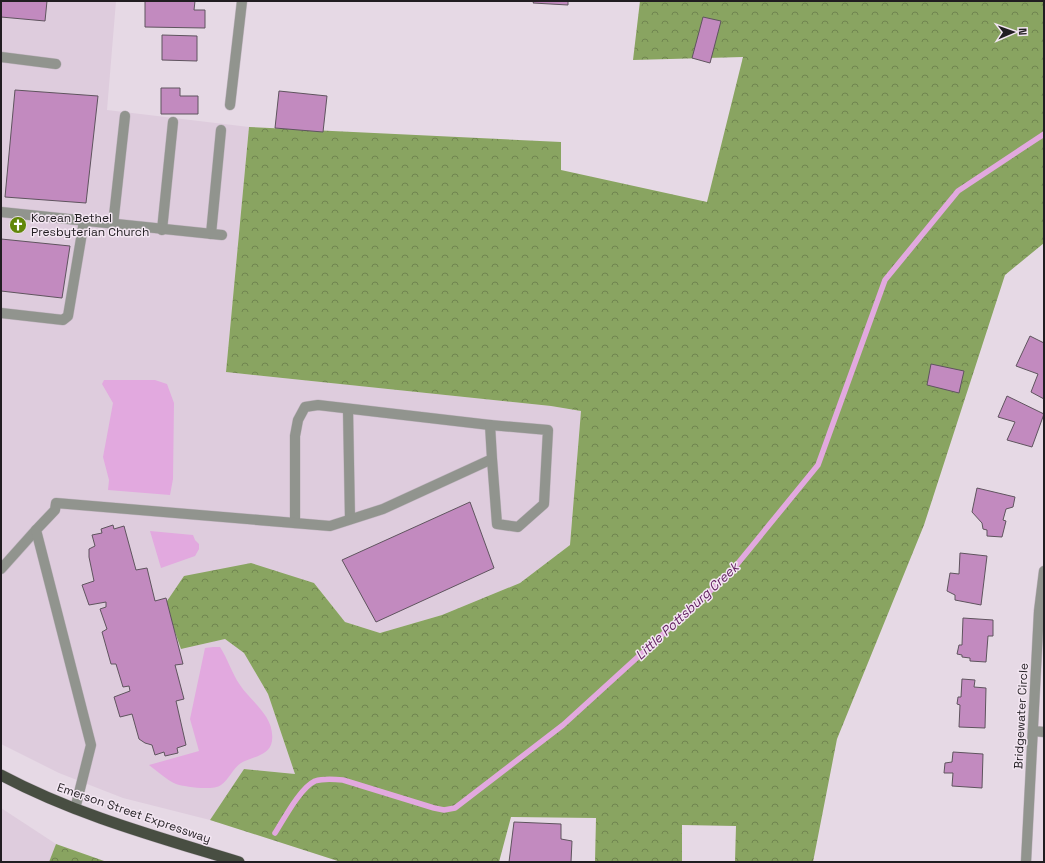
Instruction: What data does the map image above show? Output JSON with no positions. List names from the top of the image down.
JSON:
{
  "streets": {
    "highway": ["Emerson Street Expressway"],
    "street": ["Bridgewater Circle"]
  },
  "water": ["Little Pottsburg Creek"],
  "places": {
    "church": ["Korean Bethel Presbyterian Church"]
  },
  "north": "right"
}
